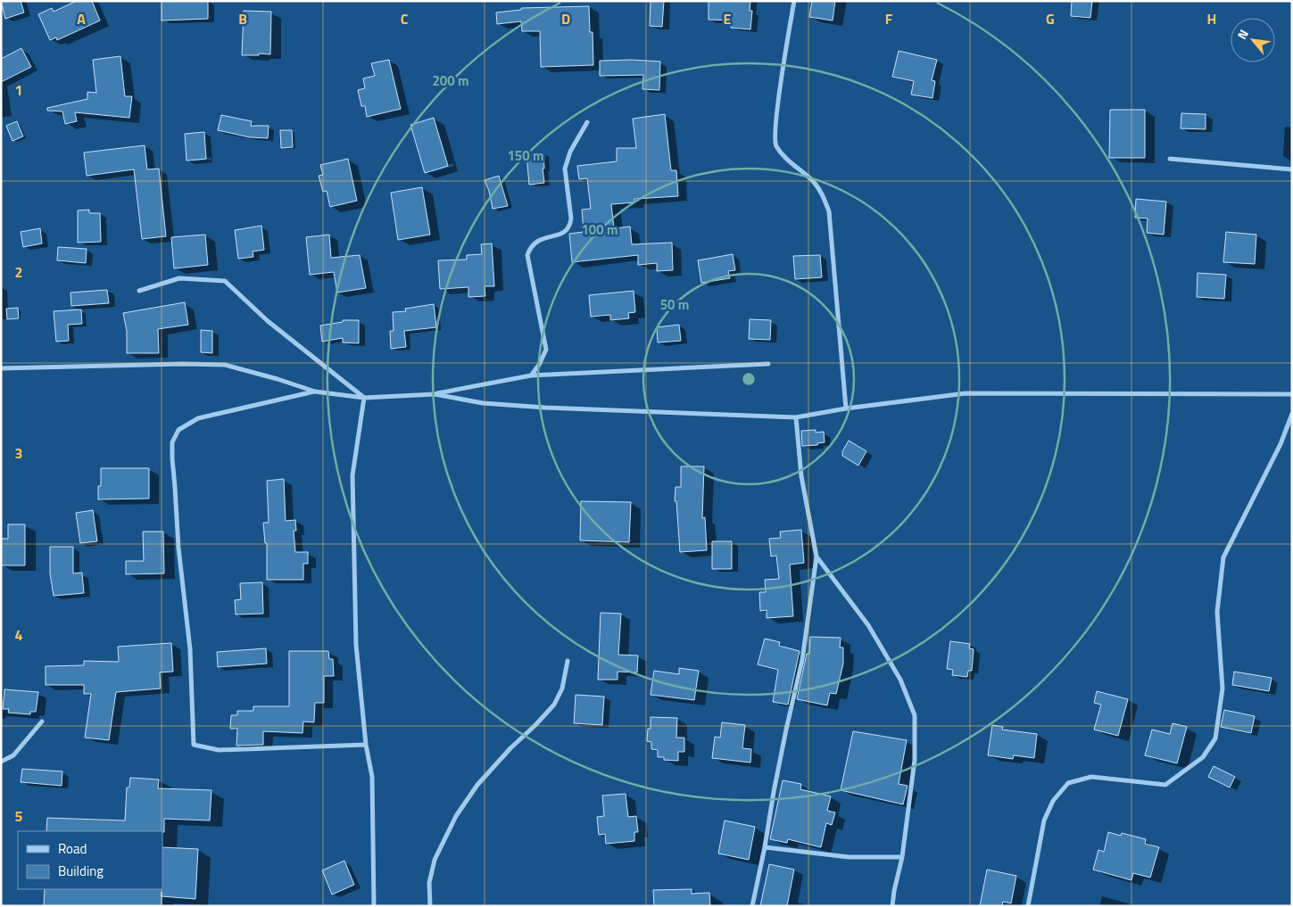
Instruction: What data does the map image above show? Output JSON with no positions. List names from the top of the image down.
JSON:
{
  "legend": ["Road", "Building"],
  "north": "top left",
  "grid": {
    "columns": [
      "A",
      "B",
      "C",
      "D",
      "E",
      "F",
      "G",
      "H"
    ],
    "rows": [
      "1",
      "2",
      "3",
      "4",
      "5"
    ]
  },
  "rings": [
    "200 m",
    "150 m",
    "100 m",
    "50 m"
  ]
}
